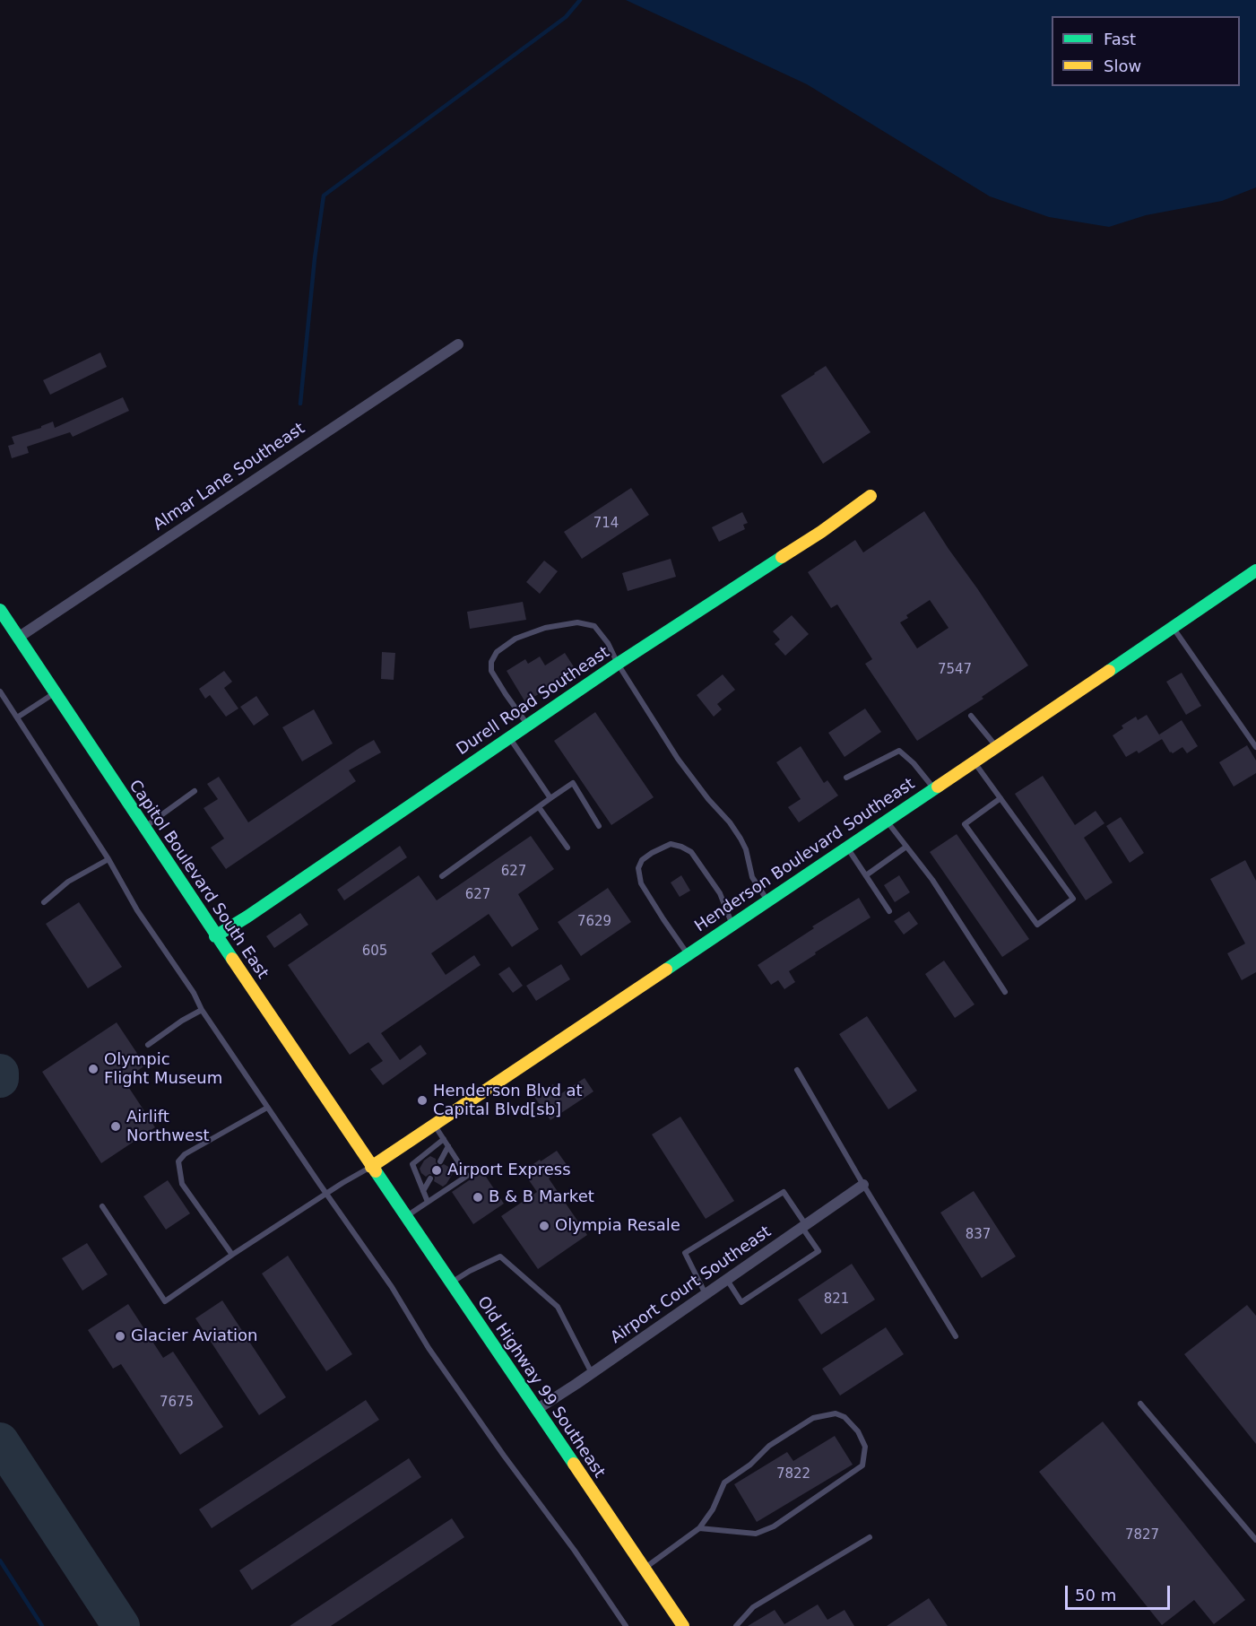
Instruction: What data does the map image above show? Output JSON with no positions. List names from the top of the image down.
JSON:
{
  "streets": {
    "street": [
      "Almar Lane Southeast",
      "Durell Road Southeast",
      "Henderson Boulevard Southeast",
      "Capitol Boulevard South East",
      "Airport Court Southeast",
      "Old Highway 99 Southeast"
    ]
  },
  "crossings": [
    ["Almar Lane Southeast", "Capitol Boulevard South East"],
    ["Durell Road Southeast", "Capitol Boulevard South East"],
    ["Henderson Boulevard Southeast", "Capitol Boulevard South East"],
    ["Henderson Boulevard Southeast", "Old Highway 99 Southeast"],
    ["Capitol Boulevard South East", "Old Highway 99 Southeast"],
    ["Airport Court Southeast", "Old Highway 99 Southeast"]
  ],
  "places": [
    "Olympic Flight Museum",
    "Henderson Blvd at Capital Blvd[sb]",
    "Airlift Northwest",
    "Airport Express",
    "B & B Market",
    "Olympia Resale",
    "Glacier Aviation"
  ],
  "house_numbers": [
    "714",
    "7547",
    "627",
    "627",
    "7629",
    "605",
    "837",
    "821",
    "7675",
    "7822",
    "7827"
  ],
  "legend": ["Fast", "Slow"],
  "scale_bar": "50 m"
}
